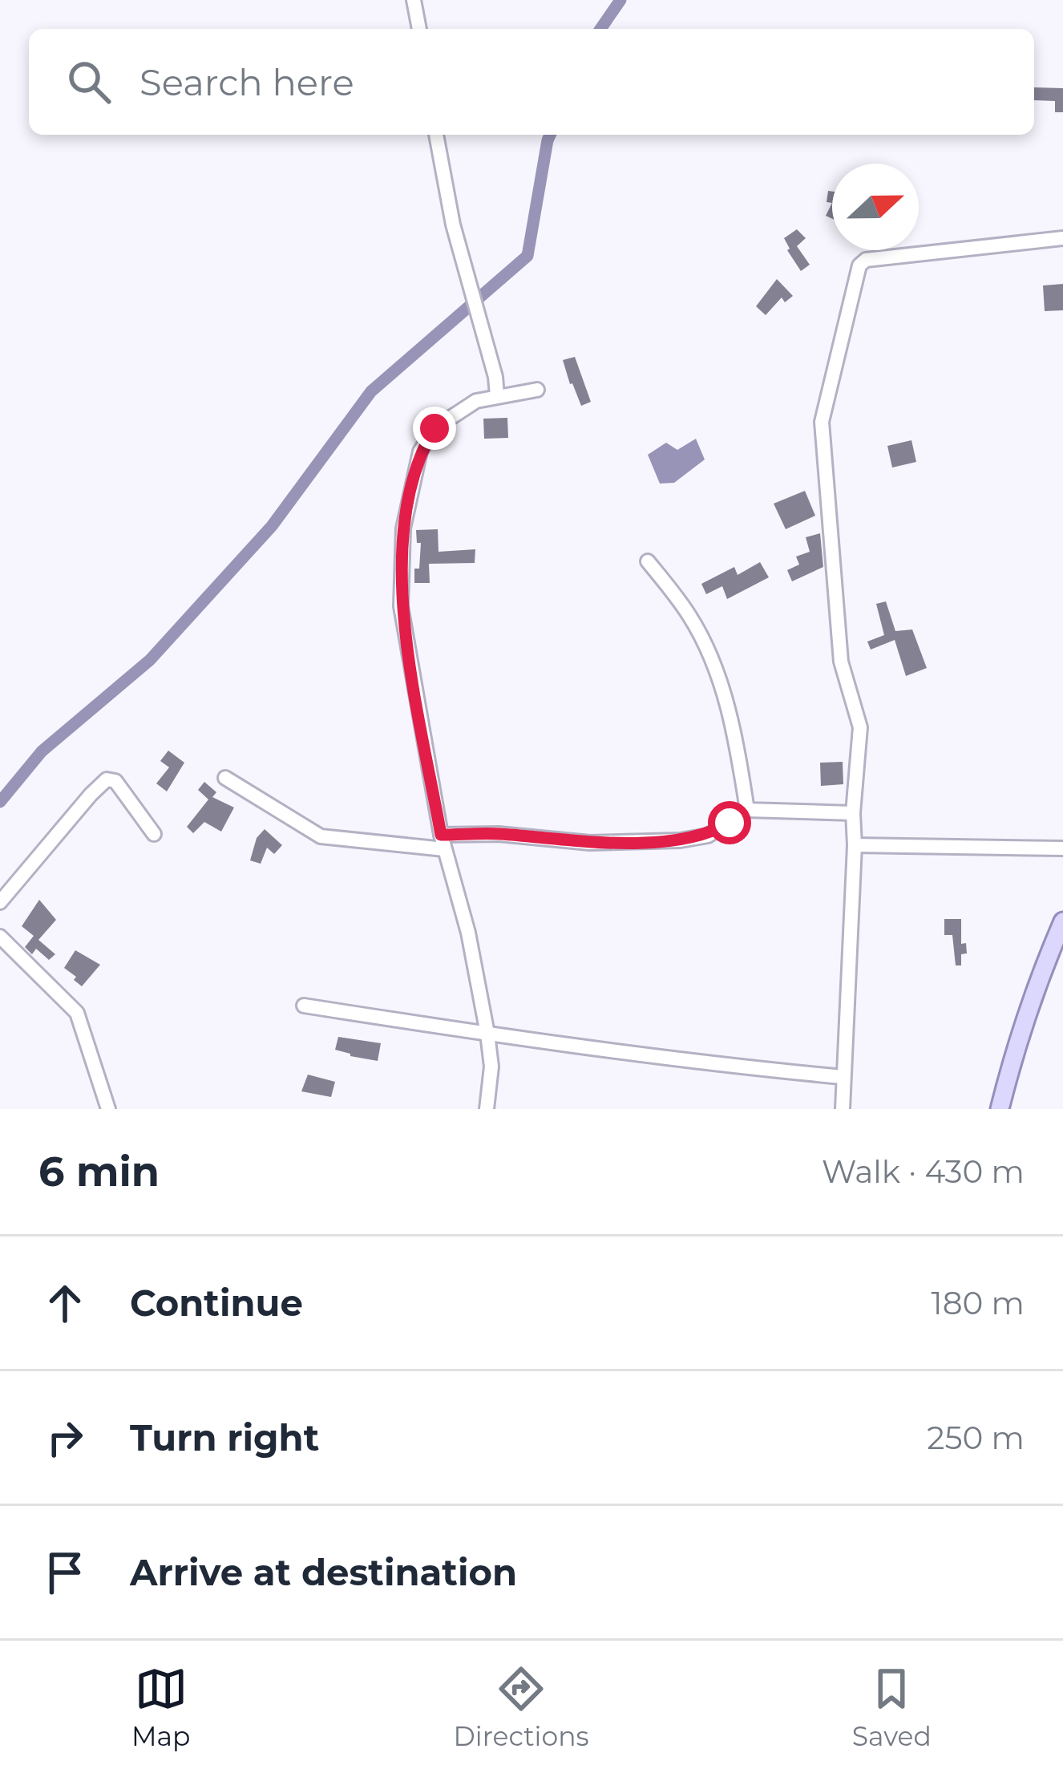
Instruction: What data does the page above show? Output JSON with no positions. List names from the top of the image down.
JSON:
{
  "north": "right",
  "page": {
    "search": "Search here",
    "heading": ["6 min", "Walk · 430 m"],
    "list": [
      ["Continue", "180 m"],
      ["Turn right", "250 m"],
      "Arrive at destination"
    ],
    "nav": ["Map", "Directions", "Saved"]
  }
}
